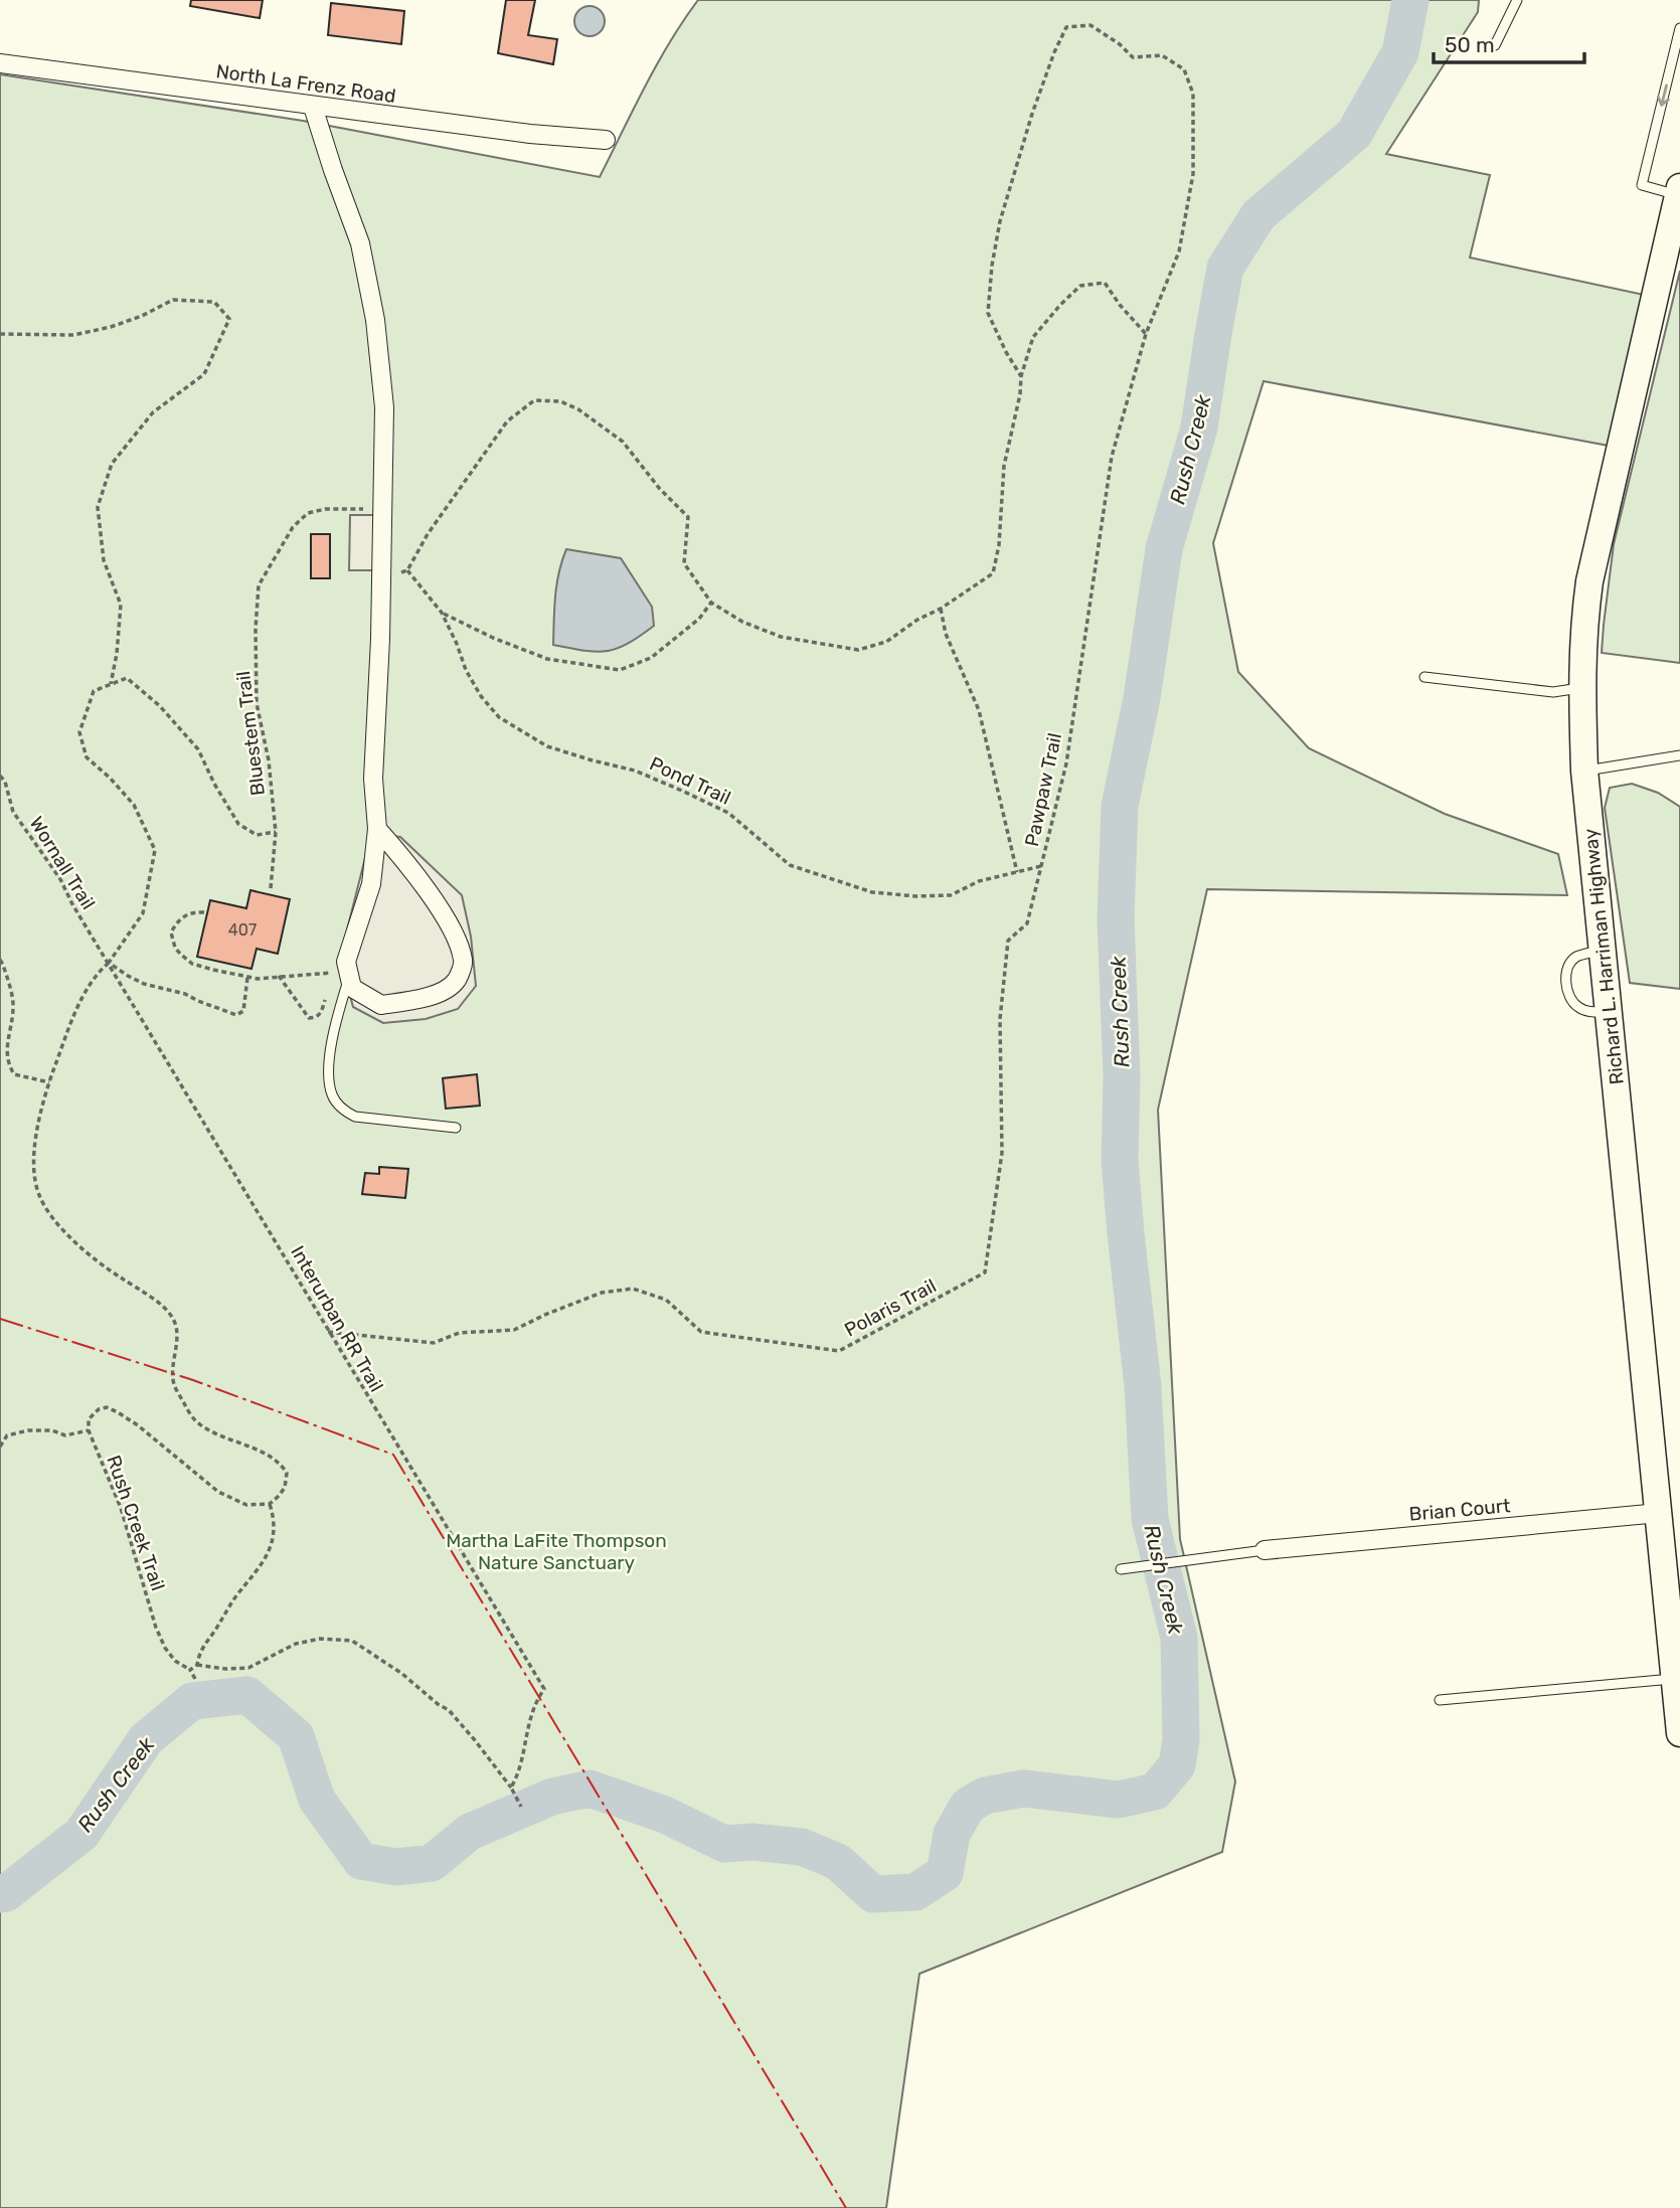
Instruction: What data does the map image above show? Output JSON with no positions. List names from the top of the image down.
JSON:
{
  "streets": {
    "street": ["North La Frenz Road", "Richard L. Harriman Highway", "Brian Court"],
    "path": [
      "Bluestem Trail",
      "Pond Trail",
      "Pawpaw Trail",
      "Wornall Trail",
      "Polaris Trail",
      "Interurban RR Trail",
      "Rush Creek Trail"
    ]
  },
  "crossings": [
    ["Pond Trail", "Pawpaw Trail"],
    ["Pawpaw Trail", "Polaris Trail"],
    ["Wornall Trail", "Interurban RR Trail"],
    ["Richard L. Harriman Highway", "Brian Court"],
    ["Polaris Trail", "Interurban RR Trail"]
  ],
  "water": ["Rush Creek"],
  "parks": ["Martha LaFite Thompson Nature Sanctuary"],
  "house_numbers": ["407"],
  "scale_bar": "50 m"
}
